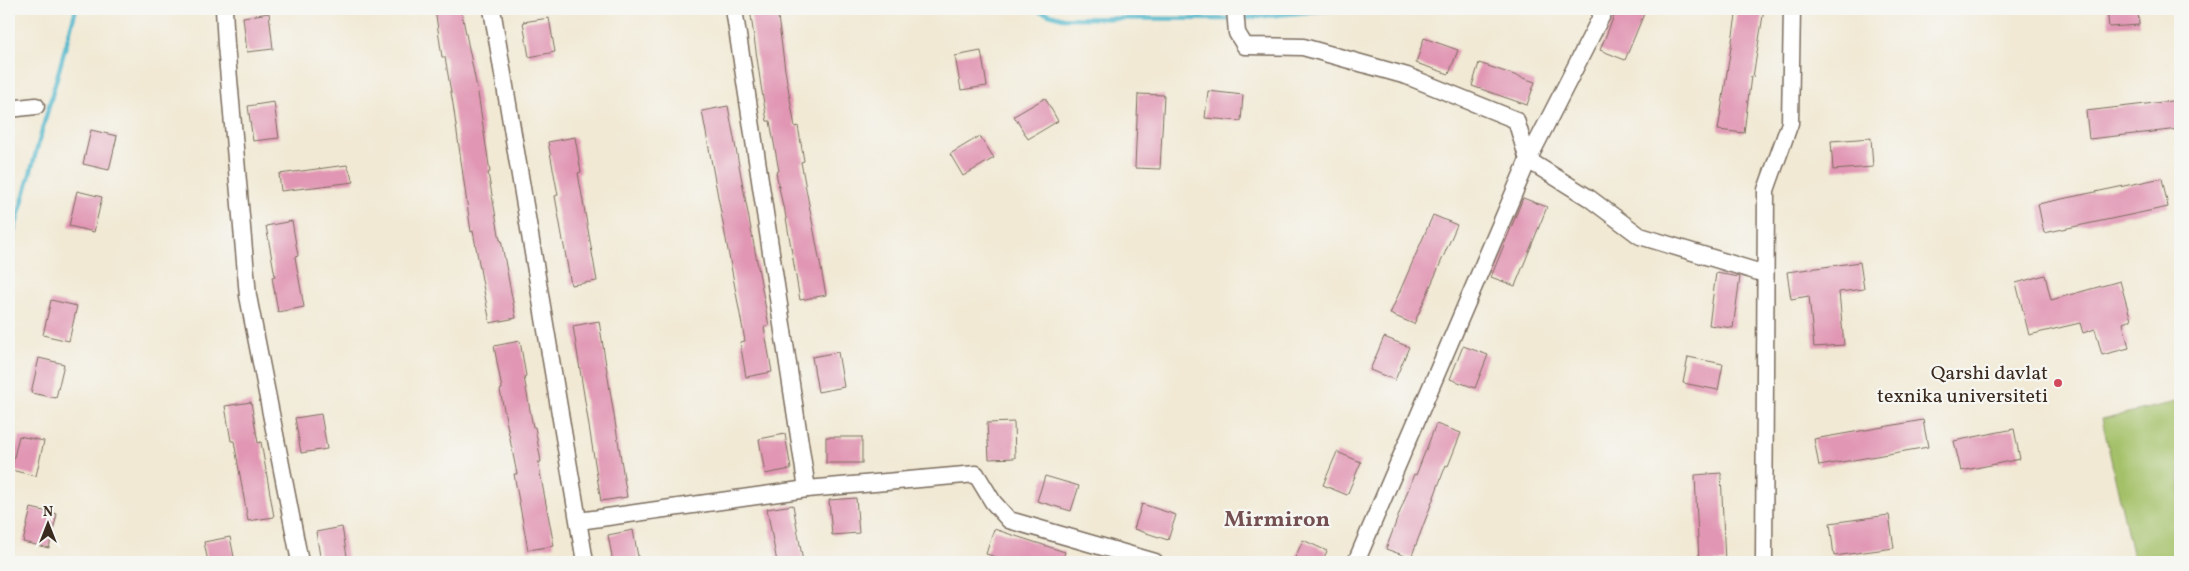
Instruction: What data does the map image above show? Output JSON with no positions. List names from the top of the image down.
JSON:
{
  "districts": ["Mirmiron"],
  "places": ["Qarshi davlat texnika universiteti"],
  "north": "top"
}
